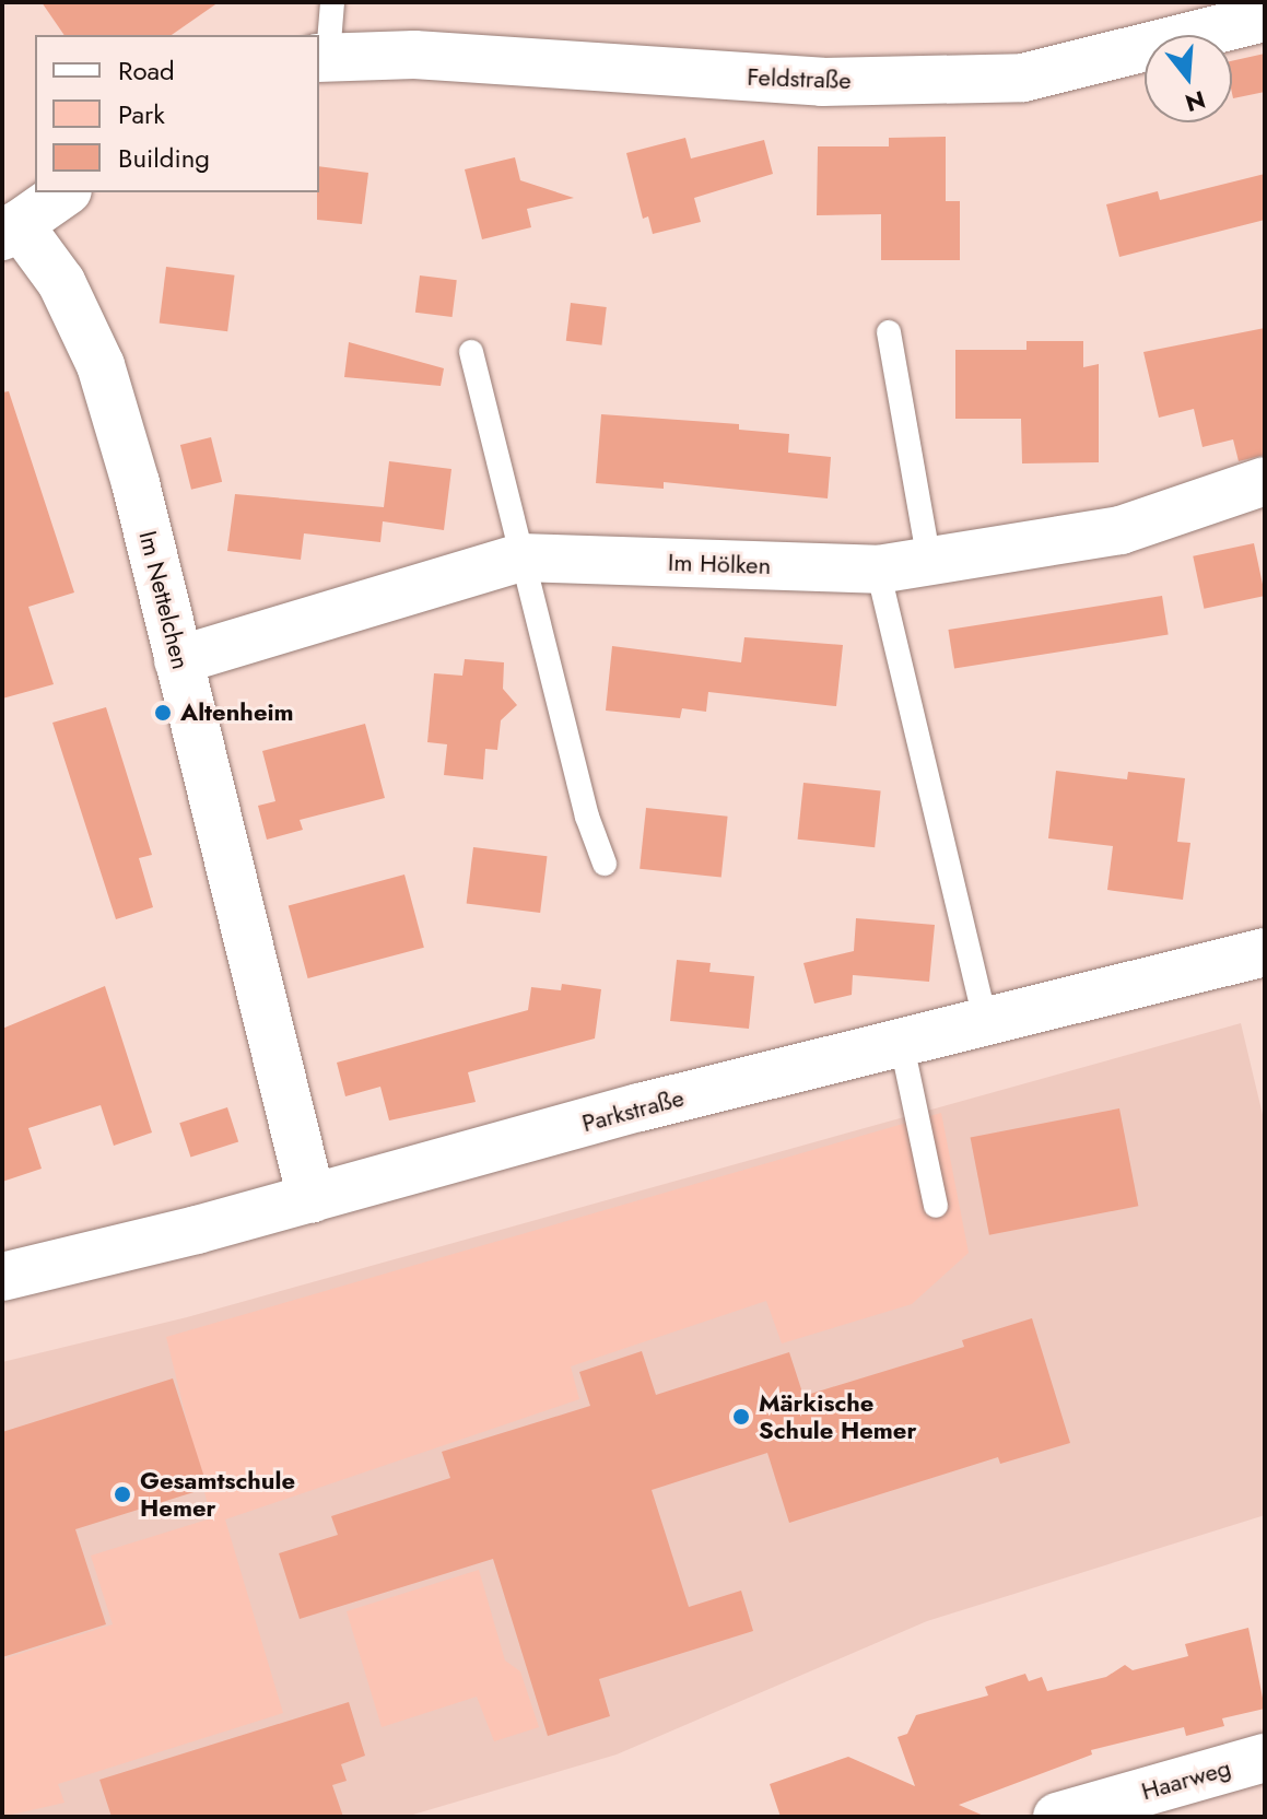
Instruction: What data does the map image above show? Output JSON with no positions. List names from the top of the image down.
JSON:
{
  "streets": {
    "street": [
      "Feldstraße",
      "Im Hölken",
      "Im Nettelchen",
      "Parkstraße",
      "Haarweg"
    ]
  },
  "crossings": [
    ["Im Hölken", "Im Nettelchen"],
    ["Im Nettelchen", "Parkstraße"]
  ],
  "places": ["Altenheim", "Märkische Schule Hemer", "Gesamtschule Hemer"],
  "legend": ["Road", "Park", "Building"],
  "north": "bottom"
}
